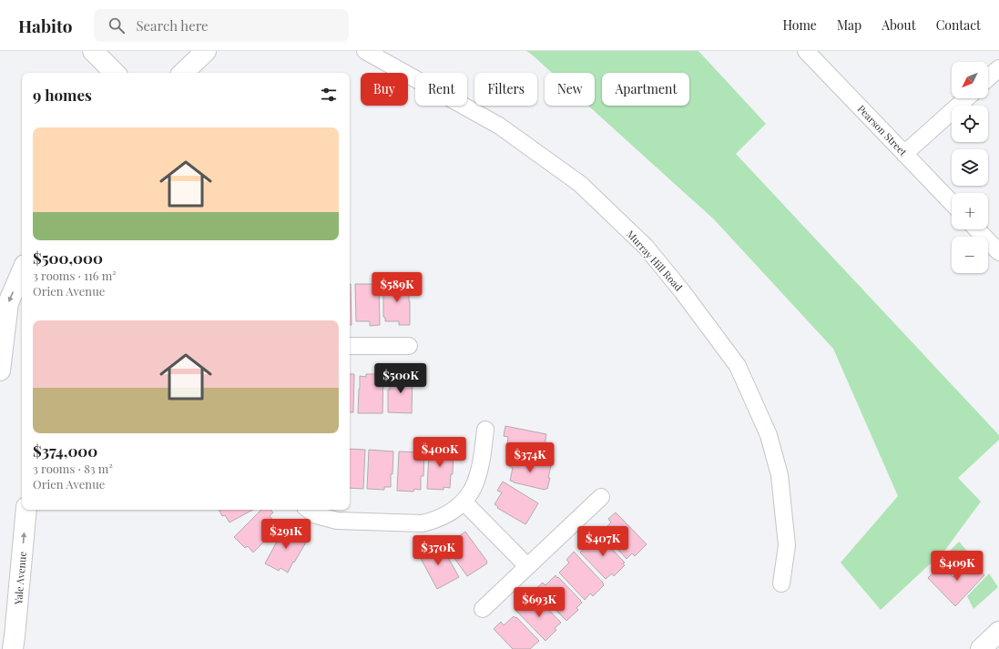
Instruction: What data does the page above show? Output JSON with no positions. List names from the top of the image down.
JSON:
{
  "streets": {
    "main road": ["Yale Avenue"],
    "street": ["Pearson Street", "Murray Hill Road"]
  },
  "one_way": ["Yale Avenue"],
  "north": "bottom left",
  "page": {
    "header": "Habito",
    "search": "Search here",
    "nav": [
      "Home",
      "Map",
      "About",
      "Contact"
    ],
    "map_buttons": ["+", "−"],
    "chip": [
      "Buy",
      "Rent",
      "Filters",
      "New",
      "Apartment"
    ],
    "heading": "9 homes",
    "list": [
      {
        "name": "$500,000",
        "note": "3 rooms · 116 m² · Orien Avenue"
      },
      {
        "name": "$374,000",
        "note": "3 rooms · 83 m² · Orien Avenue"
      }
    ],
    "price": [
      "$589K",
      "$500K",
      "$400K",
      "$374K",
      "$291K",
      "$407K",
      "$370K",
      "$409K",
      "$693K"
    ]
  }
}
